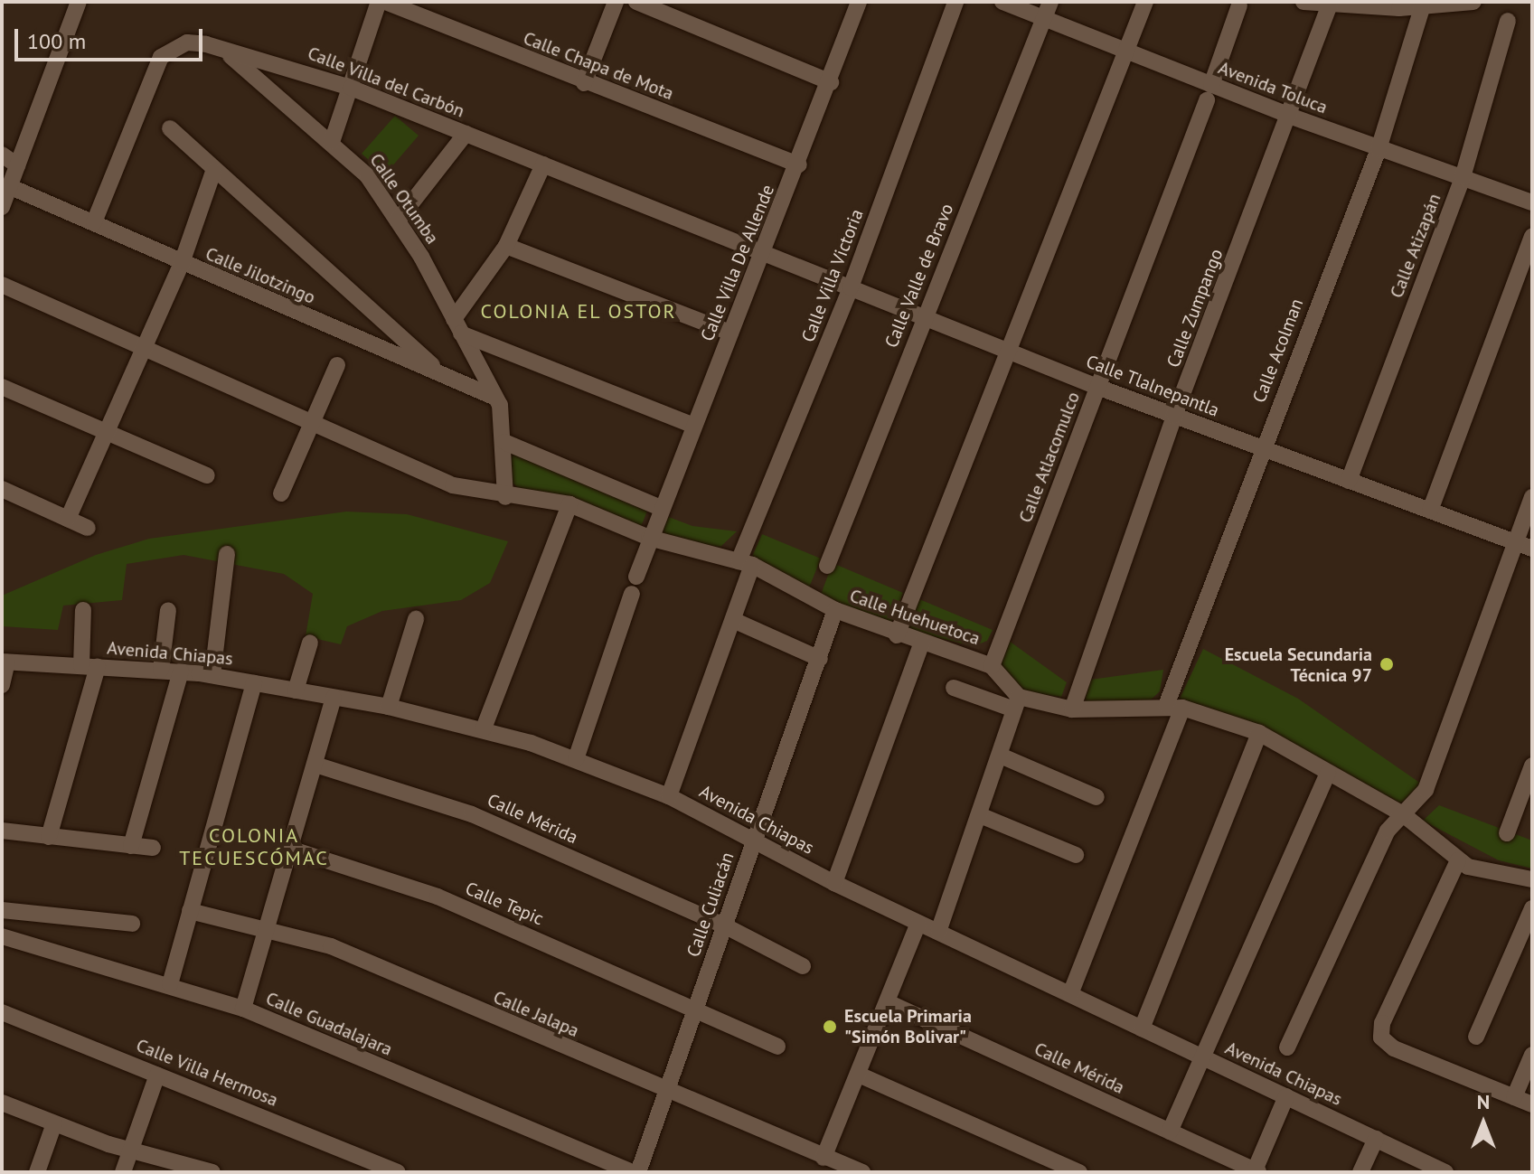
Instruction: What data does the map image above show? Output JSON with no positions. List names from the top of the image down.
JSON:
{
  "streets": {
    "street": [
      "Calle Chapa de Mota",
      "Calle Villa del Carbón",
      "Avenida Toluca",
      "Calle Otumba",
      "Calle Atizapán",
      "Calle Villa De Allende",
      "Calle Jilotzingo",
      "Calle Villa Victoria",
      "Calle Valle de Bravo",
      "Calle Zumpango",
      "Calle Acolman",
      "Calle Tlalnepantla",
      "Calle Atlacomulco",
      "Calle Huehuetoca",
      "Avenida Chiapas",
      "Calle Mérida",
      "Calle Tepic",
      "Calle Culiacán",
      "Calle Jalapa",
      "Calle Guadalajara",
      "Calle Villa Hermosa"
    ]
  },
  "crossings": [
    ["Calle Chapa de Mota", "Calle Villa De Allende"],
    ["Calle Villa del Carbón", "Calle Otumba"],
    ["Calle Villa del Carbón", "Calle Villa De Allende"],
    ["Calle Villa del Carbón", "Calle Jilotzingo"],
    ["Calle Villa del Carbón", "Calle Tlalnepantla"],
    ["Avenida Toluca", "Calle Atizapán"],
    ["Avenida Toluca", "Calle Valle de Bravo"],
    ["Avenida Toluca", "Calle Zumpango"],
    ["Avenida Toluca", "Calle Acolman"],
    ["Avenida Toluca", "Calle Atlacomulco"],
    ["Calle Otumba", "Calle Jilotzingo"],
    ["Calle Otumba", "Calle Huehuetoca"],
    ["Calle Atizapán", "Calle Tlalnepantla"],
    ["Calle Villa De Allende", "Calle Tlalnepantla"],
    ["Calle Villa De Allende", "Calle Huehuetoca"],
    ["Calle Villa De Allende", "Avenida Chiapas"],
    ["Calle Villa Victoria", "Calle Tlalnepantla"],
    ["Calle Villa Victoria", "Calle Huehuetoca"],
    ["Calle Villa Victoria", "Avenida Chiapas"],
    ["Calle Valle de Bravo", "Calle Tlalnepantla"],
    ["Calle Zumpango", "Calle Tlalnepantla"],
    ["Calle Acolman", "Calle Tlalnepantla"],
    ["Calle Acolman", "Avenida Chiapas"],
    ["Calle Tlalnepantla", "Calle Atlacomulco"],
    ["Calle Atlacomulco", "Calle Huehuetoca"],
    ["Calle Huehuetoca", "Calle Culiacán"],
    ["Avenida Chiapas", "Calle Mérida"],
    ["Avenida Chiapas", "Calle Culiacán"],
    ["Calle Mérida", "Calle Culiacán"],
    ["Calle Tepic", "Calle Culiacán"],
    ["Calle Culiacán", "Calle Jalapa"]
  ],
  "districts": ["COLONIA EL OSTOR", "COLONIA TECUESCÓMAC"],
  "places": ["Escuela Secundaria Técnica 97", "Escuela Primaria \"Simón Bolivar\""],
  "scale_bar": "100 m",
  "north": "top"
}
